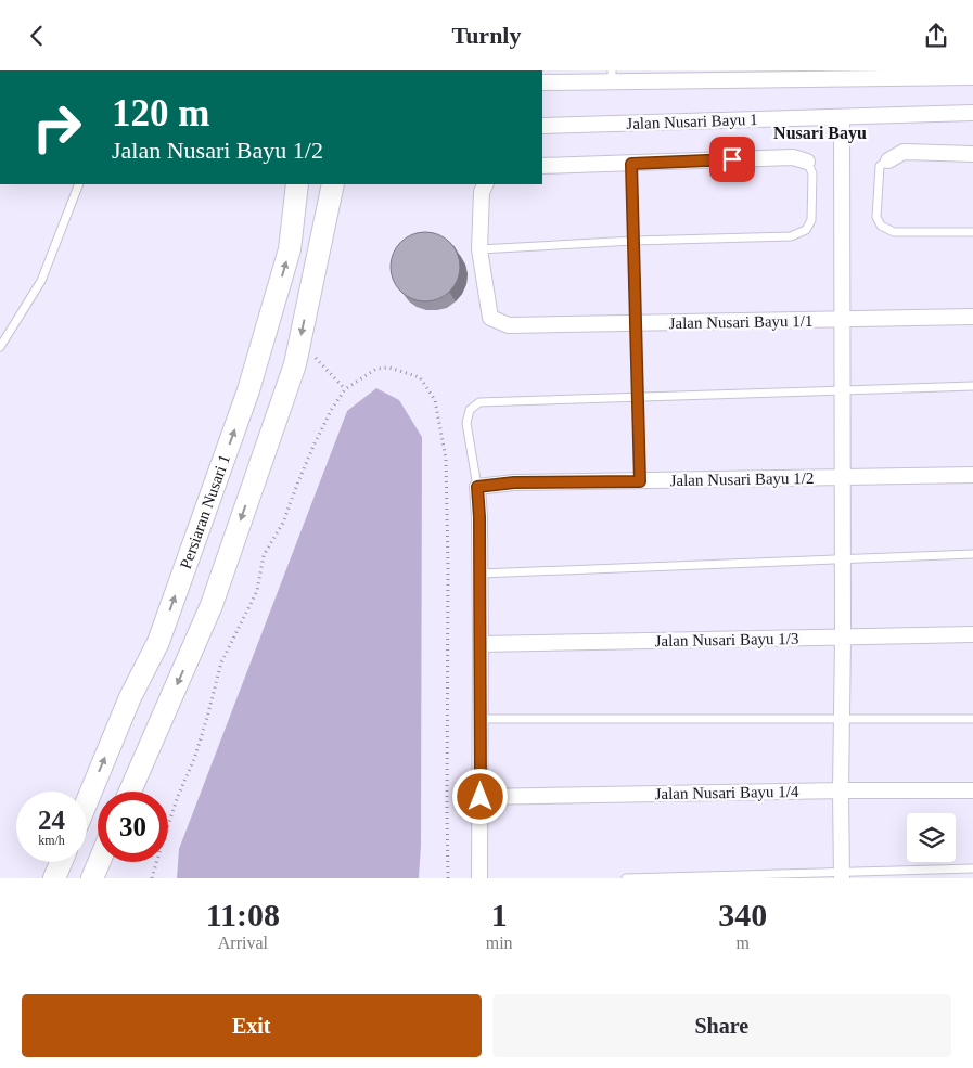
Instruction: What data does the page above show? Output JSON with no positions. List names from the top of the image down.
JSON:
{
  "streets": {
    "main road": ["Persiaran Nusari 1"],
    "street": [
      "Jalan Nusari Bayu 1",
      "Jalan Nusari Bayu 1/1",
      "Jalan Nusari Bayu 1/2",
      "Jalan Nusari Bayu 1/3",
      "Jalan Nusari Bayu 1/4"
    ]
  },
  "districts": ["Nusari Bayu"],
  "page": {
    "header": "Turnly",
    "turn": ["120 m", "Jalan Nusari Bayu 1/2"],
    "speed": "24 km/h",
    "limit": "30",
    "eta": [
      "11:08",
      "Arrival",
      "1",
      "min",
      "340",
      "m"
    ],
    "buttons": ["Exit", "Share"]
  }
}
